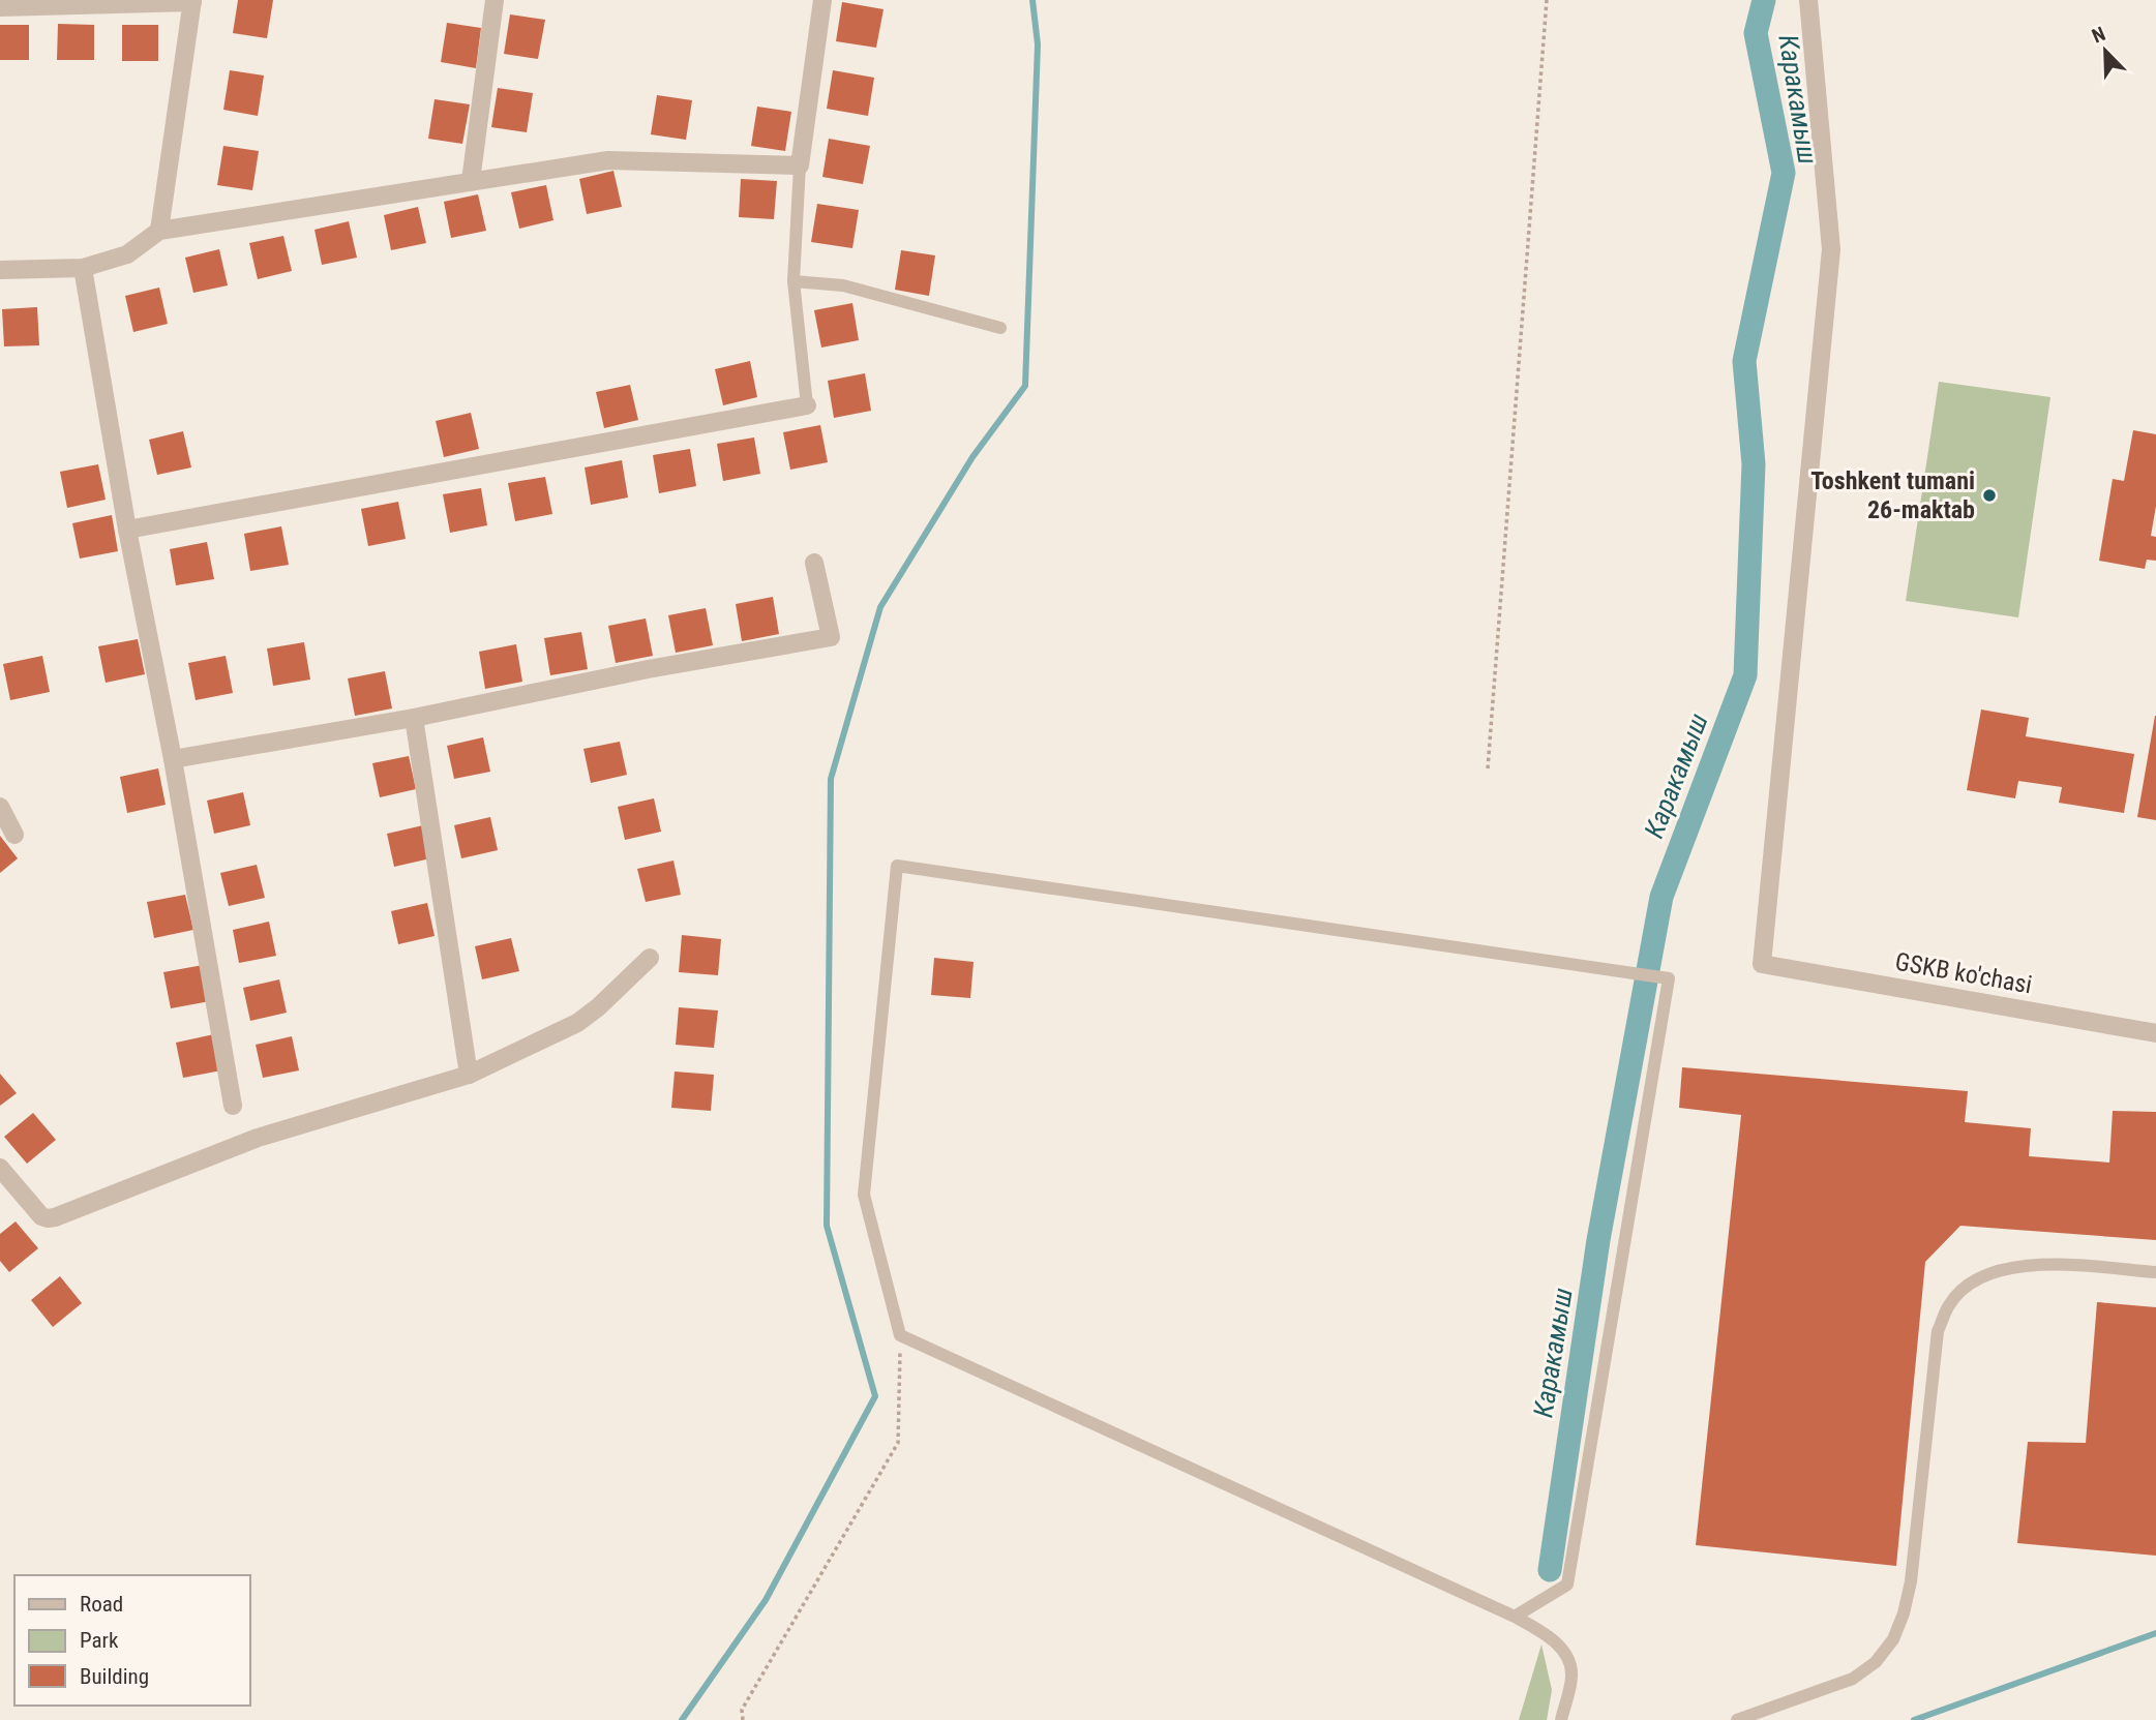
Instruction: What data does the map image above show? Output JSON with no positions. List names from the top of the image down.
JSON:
{
  "streets": {
    "street": ["GSKB ko'chasi"]
  },
  "water": ["Каракамыш"],
  "places": ["Toshkent tumani 26-maktab"],
  "legend": ["Road", "Park", "Building"],
  "north": "top left"
}
